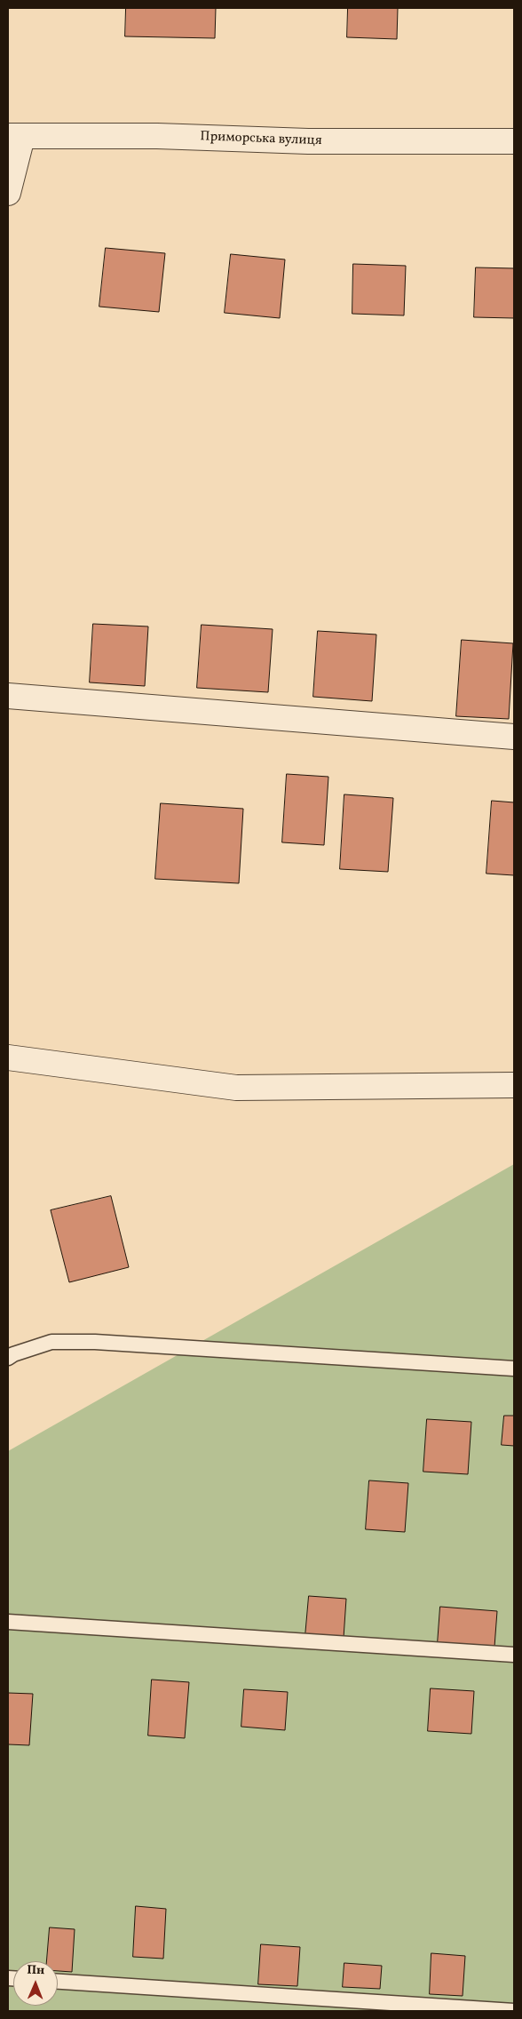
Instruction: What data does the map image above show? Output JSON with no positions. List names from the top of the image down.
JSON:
{
  "streets": {
    "street": ["Приморська вулиця"]
  },
  "north": "top"
}
